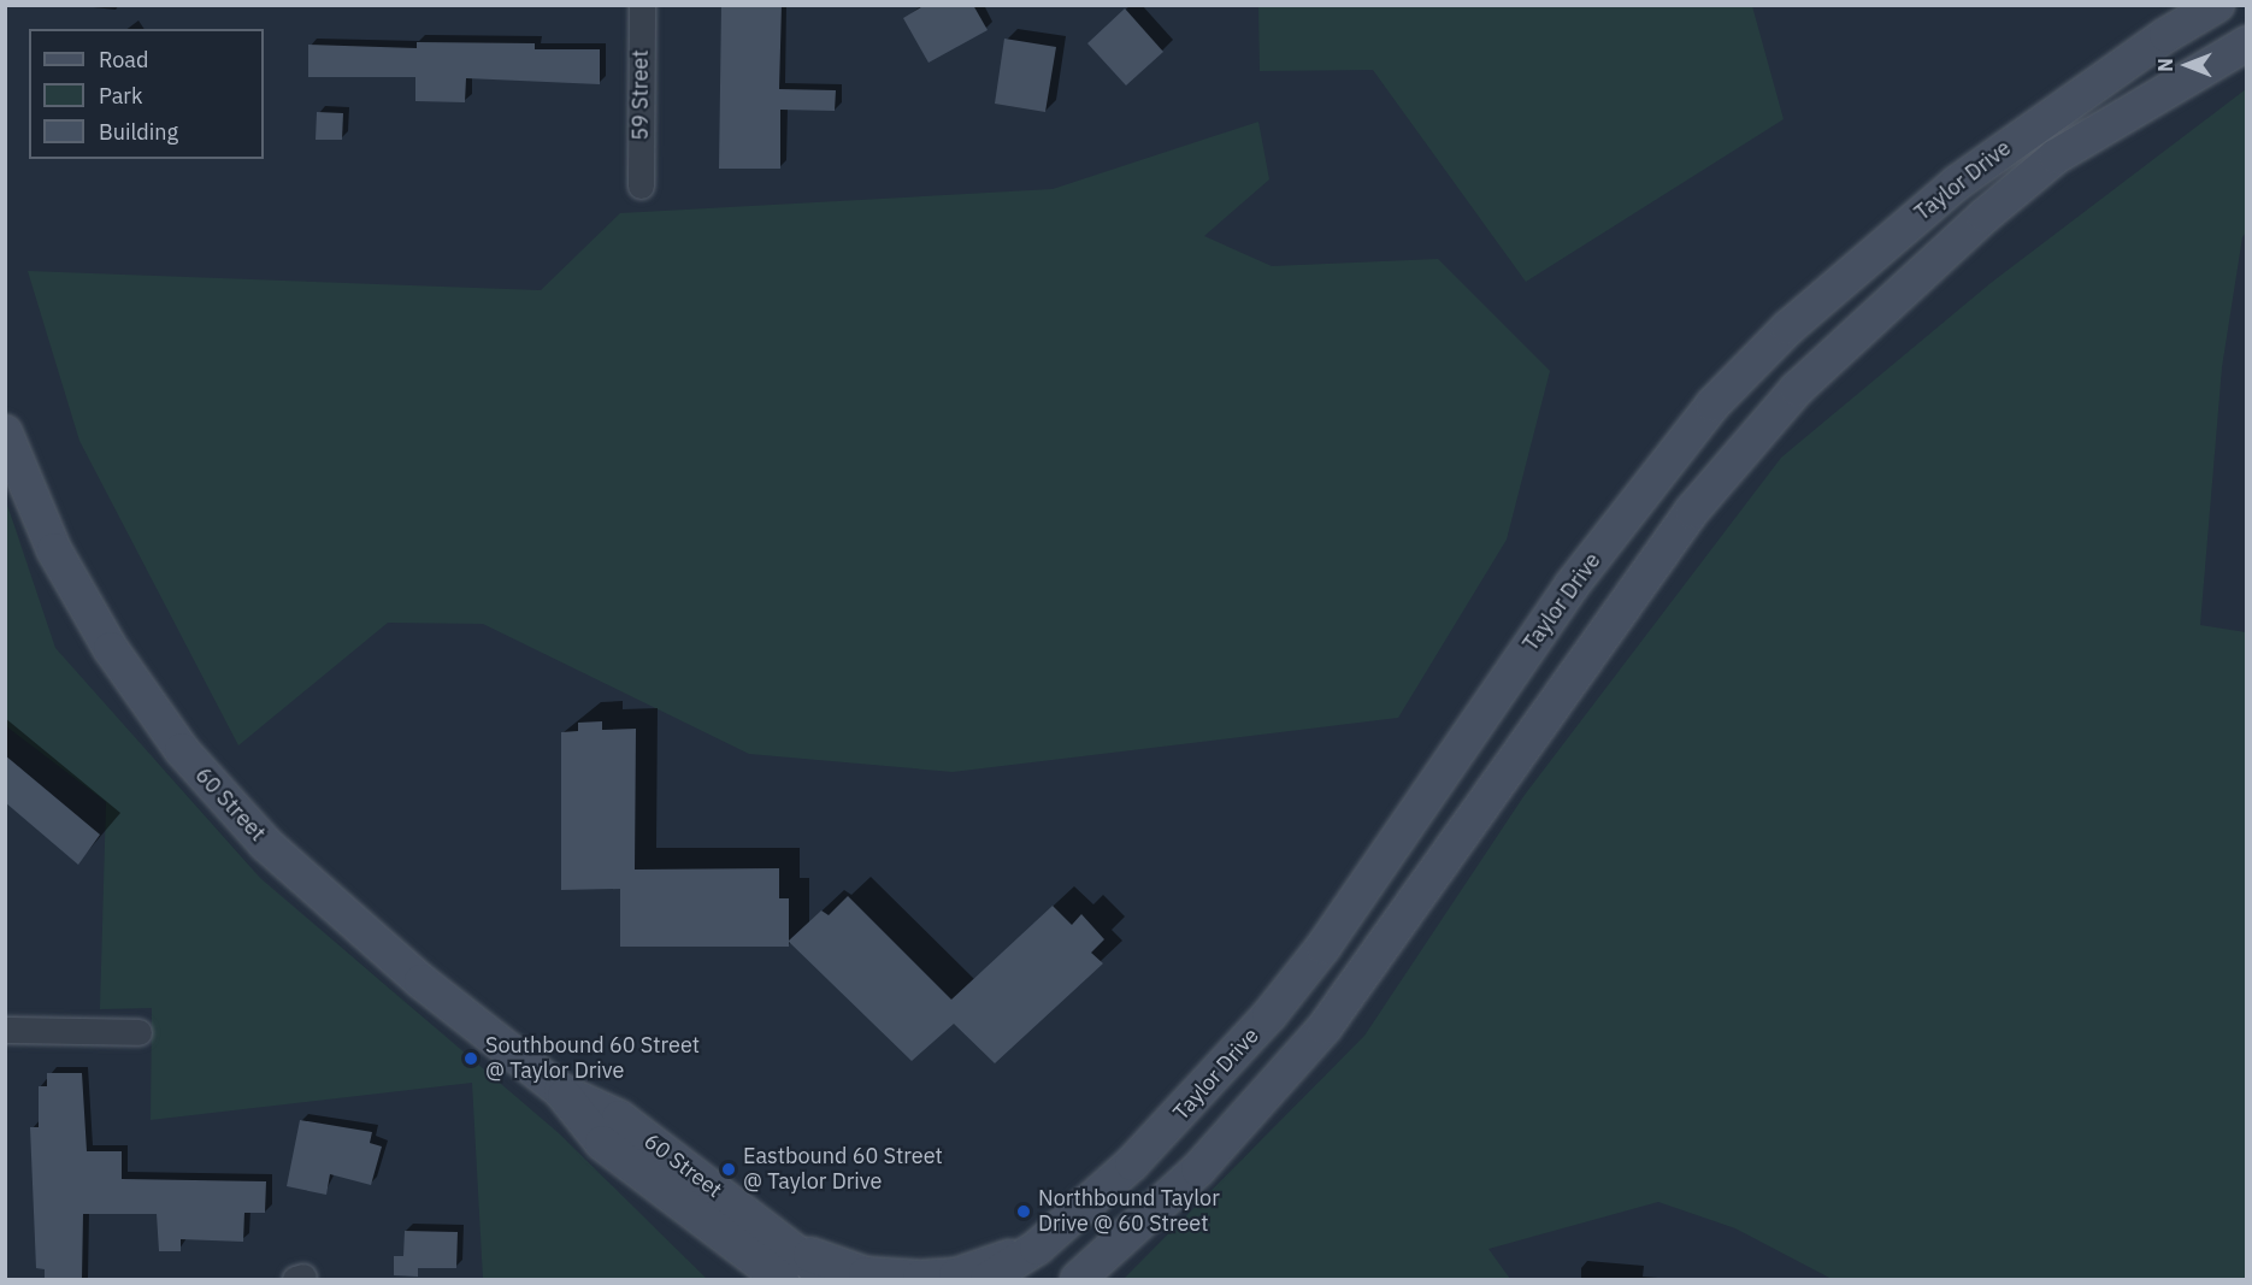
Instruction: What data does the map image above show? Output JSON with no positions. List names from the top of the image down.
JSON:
{
  "streets": {
    "main road": ["Taylor Drive", "60 Street"],
    "street": ["59 Street"]
  },
  "places": ["Southbound 60 Street @ Taylor Drive", "Eastbound 60 Street @ Taylor Drive", "Northbound Taylor Drive @ 60 Street"],
  "legend": ["Road", "Park", "Building"],
  "north": "left"
}
